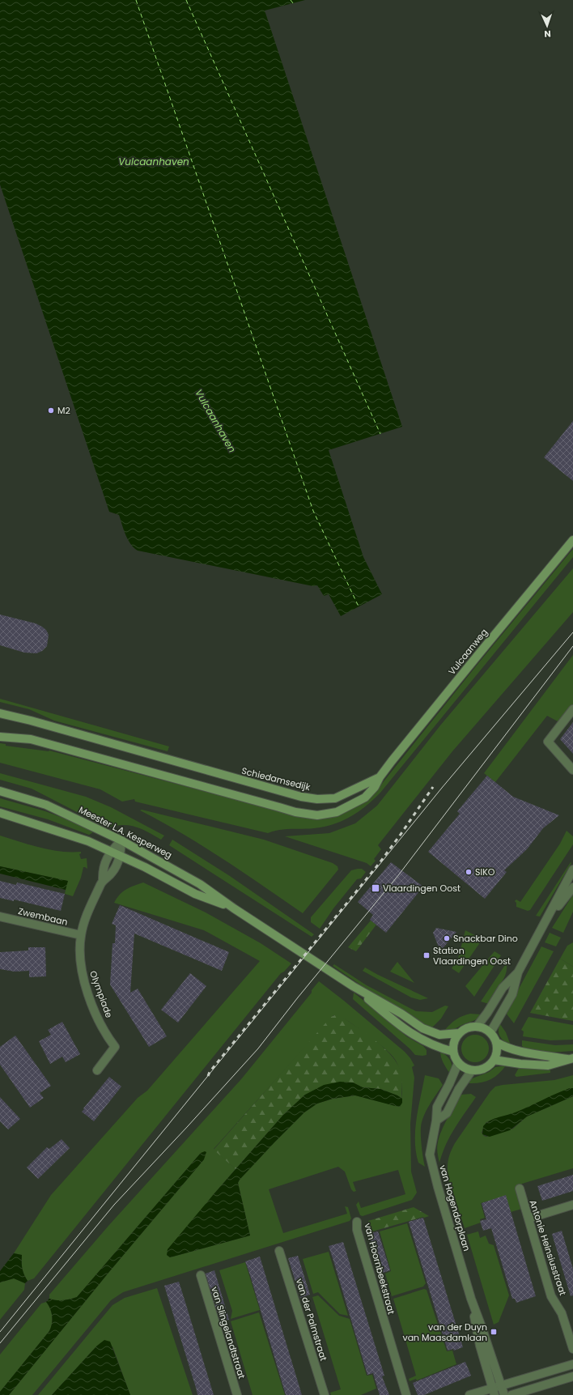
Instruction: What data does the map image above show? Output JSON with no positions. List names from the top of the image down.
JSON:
{
  "streets": {
    "main road": ["Vulcaanweg", "Schiedamsedijk", "Meester L.A. Kesperweg"],
    "street": [
      "Zwembaan",
      "Olympiade",
      "van Hogendorplaan",
      "Antonie Heinsiusstraat",
      "van Hoornbeekstraat",
      "van der Palmstraat",
      "van Slingelandtstraat"
    ]
  },
  "crossings": [
    ["Vulcaanweg", "Schiedamsedijk"],
    ["Meester L.A. Kesperweg", "Olympiade"],
    ["Meester L.A. Kesperweg", "van Hogendorplaan"],
    ["Zwembaan", "Olympiade"]
  ],
  "water": ["Vulcaanhaven"],
  "places": {
    "other": ["M2", "SIKO", "Snackbar Dino"],
    "transit": ["Vlaardingen Oost", "Station Vlaardingen Oost", "van der Duyn van Maasdamlaan"]
  },
  "north": "bottom"
}
